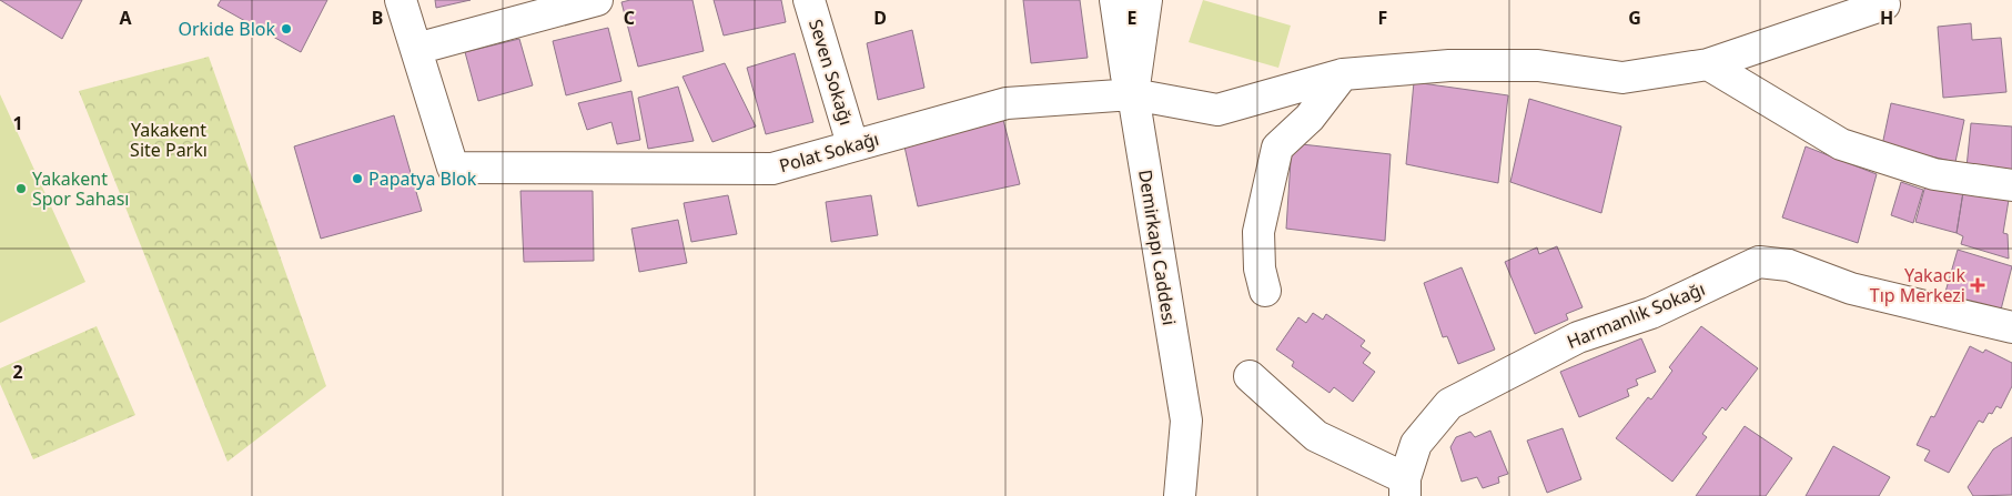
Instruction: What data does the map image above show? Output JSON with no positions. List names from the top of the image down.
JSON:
{
  "streets": {
    "street": [
      "Seven Sokağı",
      "Polat Sokağı",
      "Demirkapı Caddesi",
      "Harmanlık Sokağı"
    ]
  },
  "crossings": [
    ["Seven Sokağı", "Polat Sokağı"],
    ["Polat Sokağı", "Demirkapı Caddesi"]
  ],
  "parks": ["Yakakent Site Parkı"],
  "places": {
    "other": ["Orkide Blok", "Papatya Blok", "Yakakent Spor Sahası"],
    "health": ["Yakacık Tıp Merkezi"]
  },
  "grid": {
    "columns": [
      "A",
      "B",
      "C",
      "D",
      "E",
      "F",
      "G",
      "H"
    ],
    "rows": ["1", "2"]
  }
}
